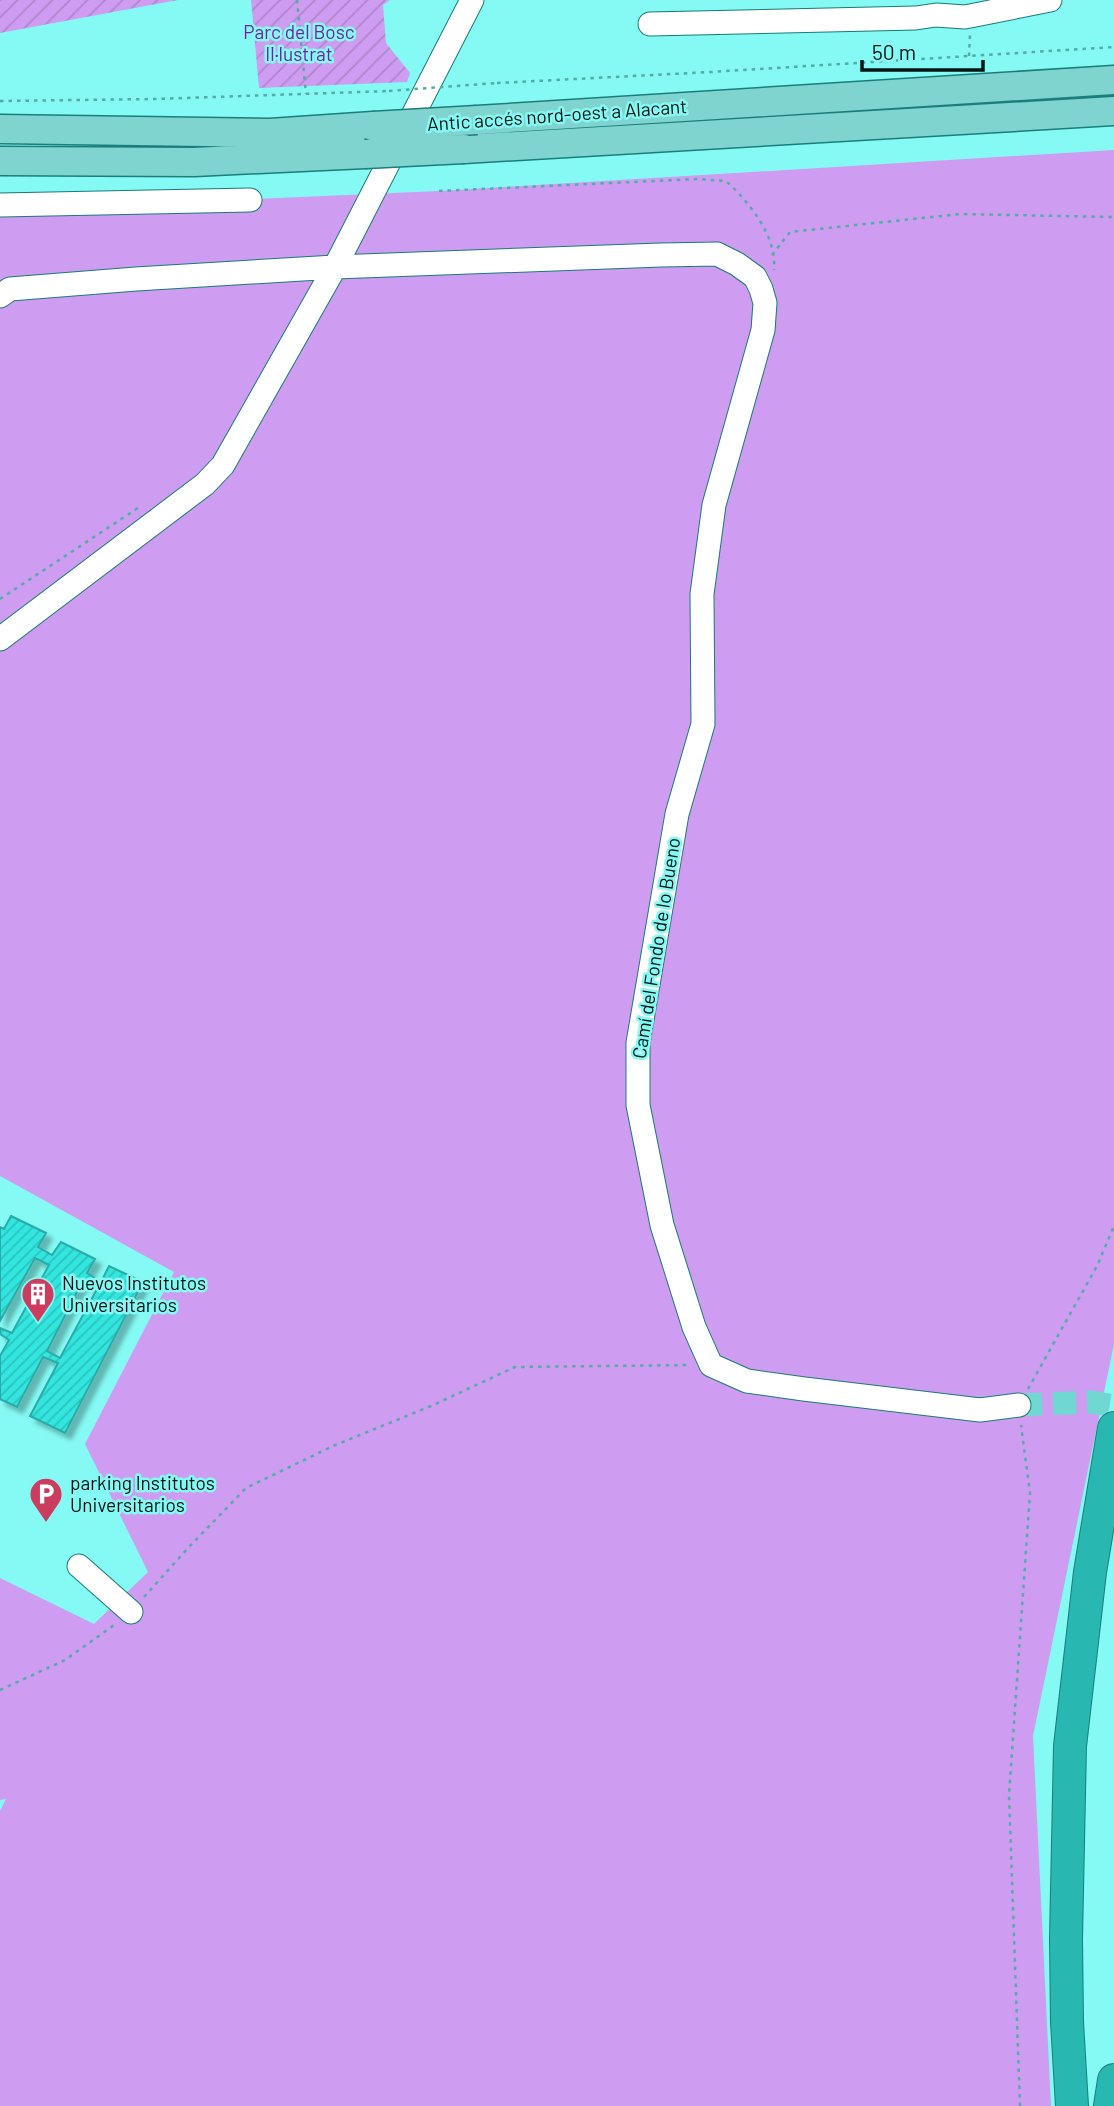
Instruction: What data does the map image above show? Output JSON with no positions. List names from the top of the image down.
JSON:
{
  "streets": {
    "main road": ["Antic accés nord-oest a Alacant"],
    "street": ["Camí del Fondo de lo Bueno"]
  },
  "parks": ["Parc del Bosc Il·lustrat"],
  "places": {
    "building": ["Nuevos Institutos Universitarios"],
    "parking": ["parking Institutos Universitarios"]
  },
  "scale_bar": "50 m"
}
